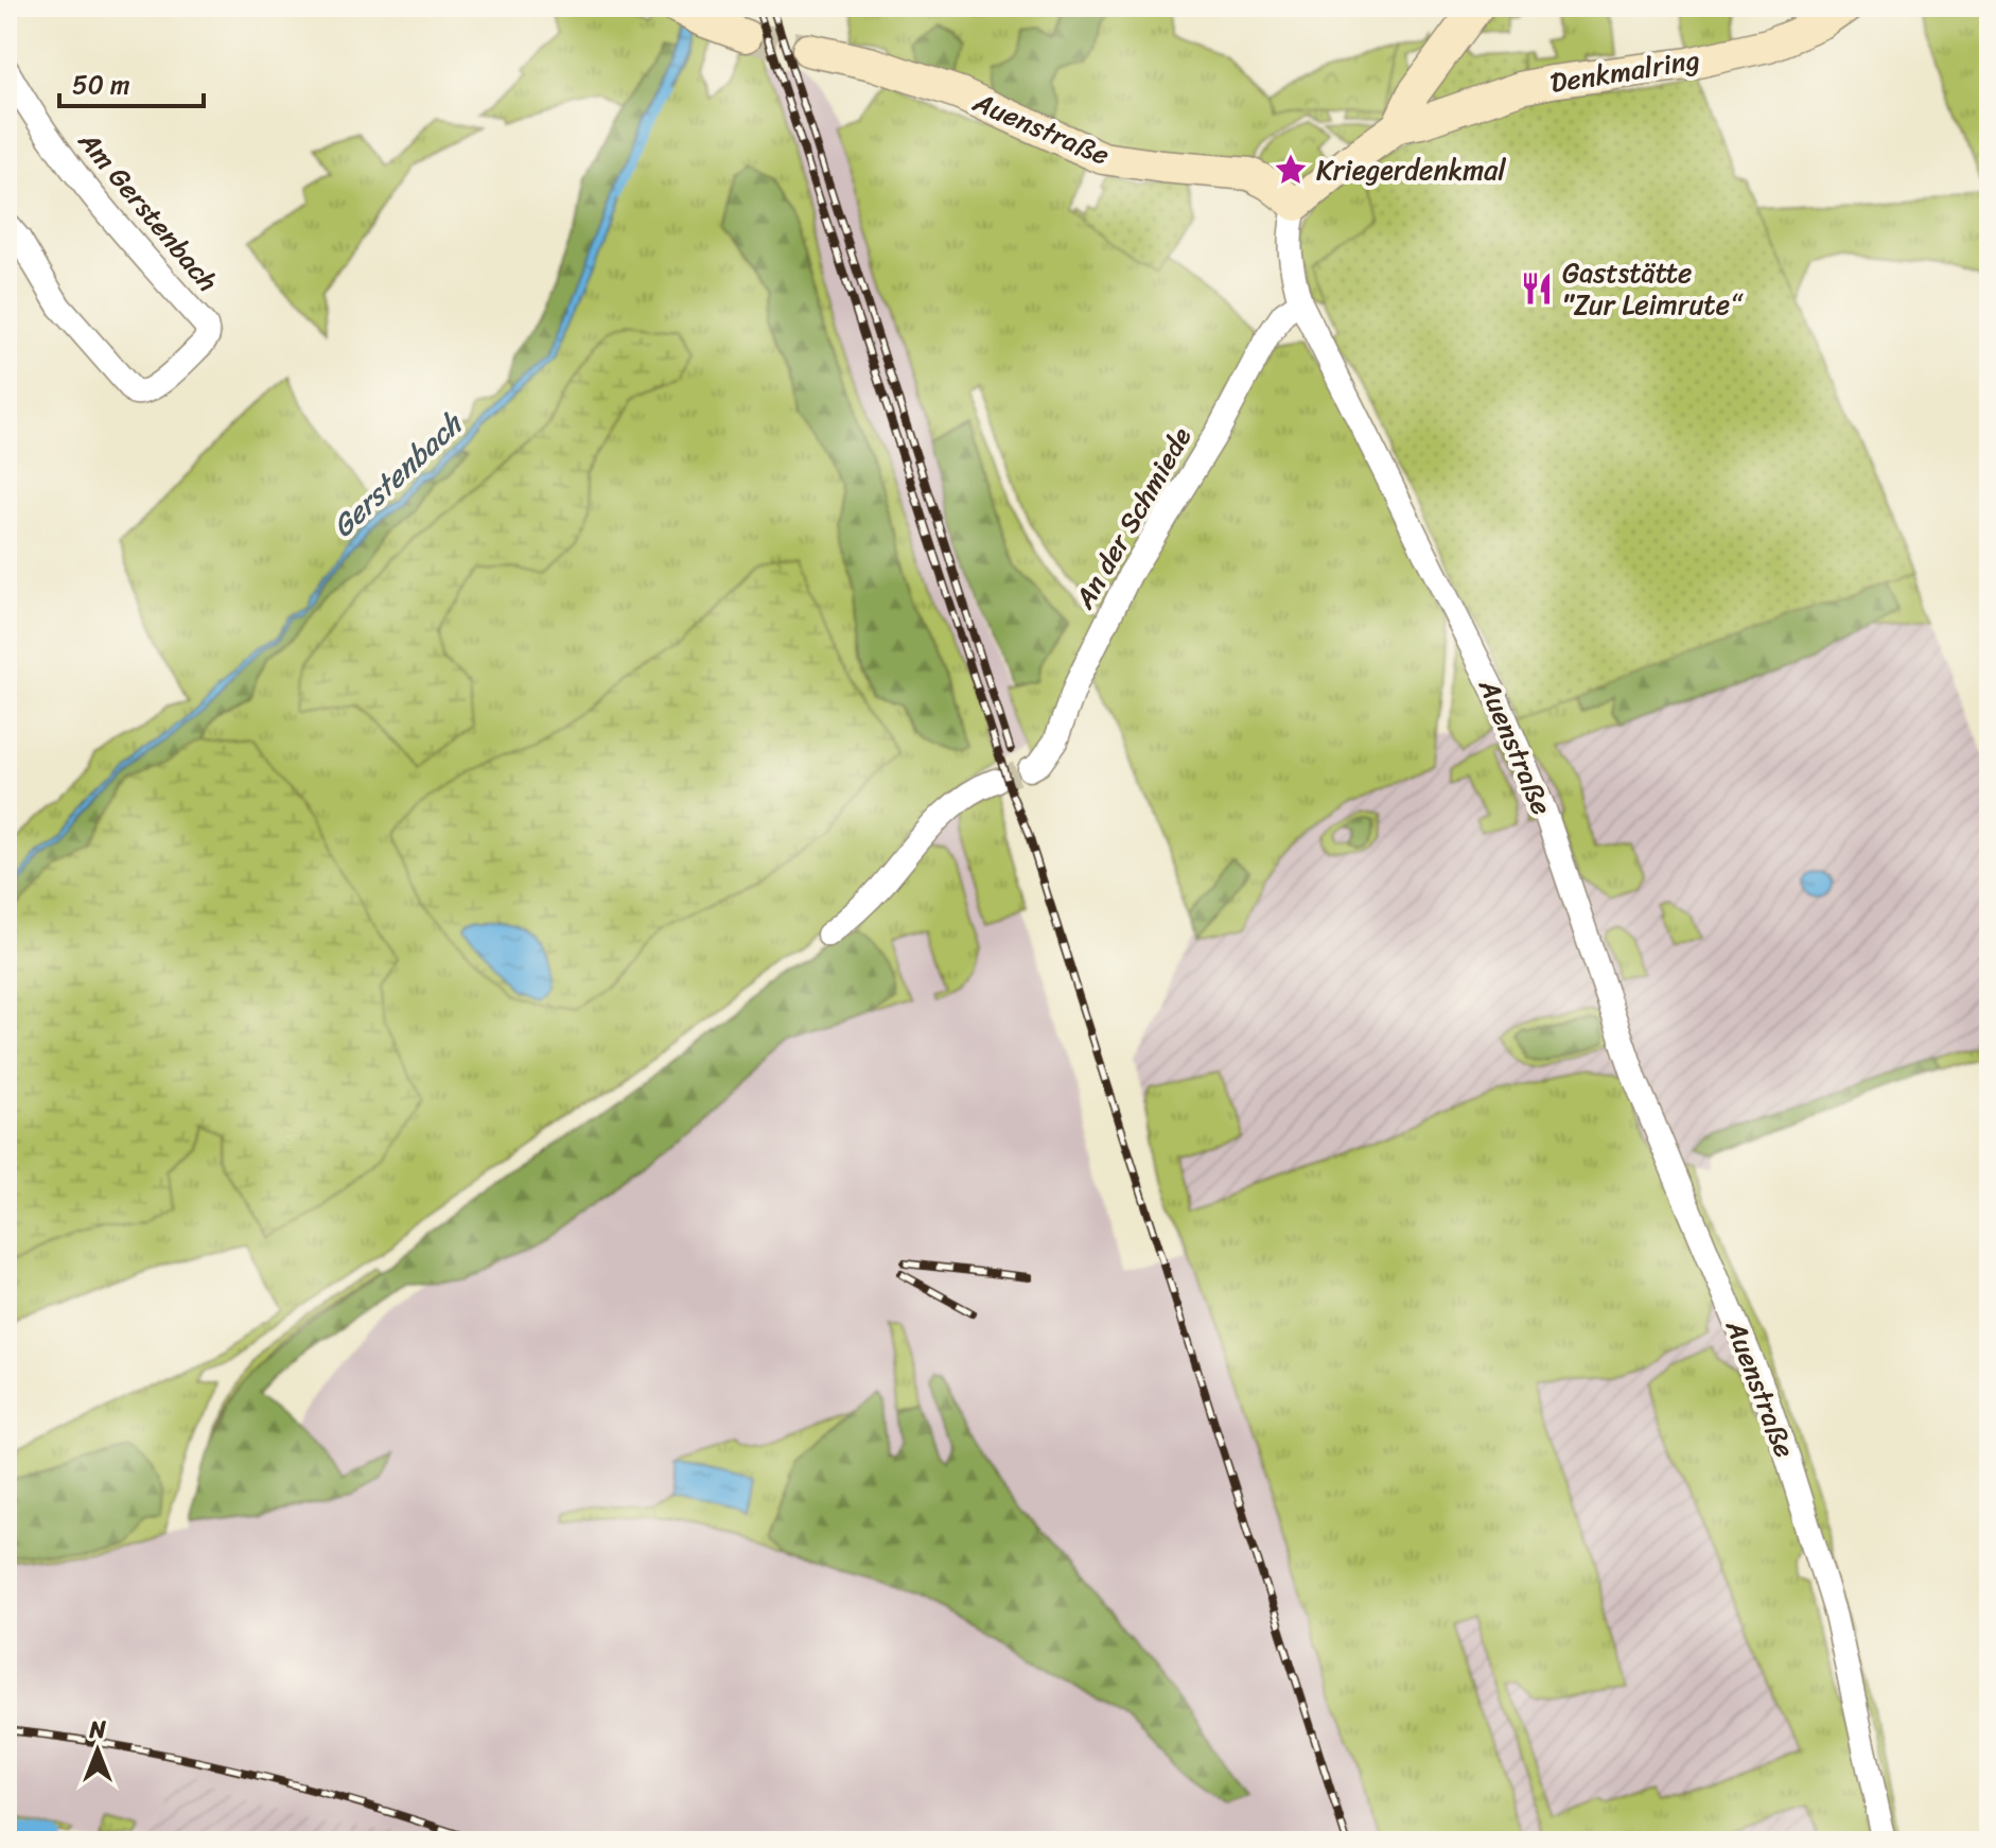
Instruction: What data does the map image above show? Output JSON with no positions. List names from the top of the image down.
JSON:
{
  "streets": {
    "street": [
      "Denkmalring",
      "Auenstraße",
      "Am Gerstenbach",
      "An der Schmiede"
    ]
  },
  "crossings": [
    ["Denkmalring", "Auenstraße"],
    ["Auenstraße", "An der Schmiede"]
  ],
  "water": ["Gerstenbach"],
  "places": {
    "place": ["Kriegerdenkmal"],
    "restaurant": ["Gaststätte \"Zur Leimrute“"]
  },
  "scale_bar": "50 m",
  "north": "top"
}
